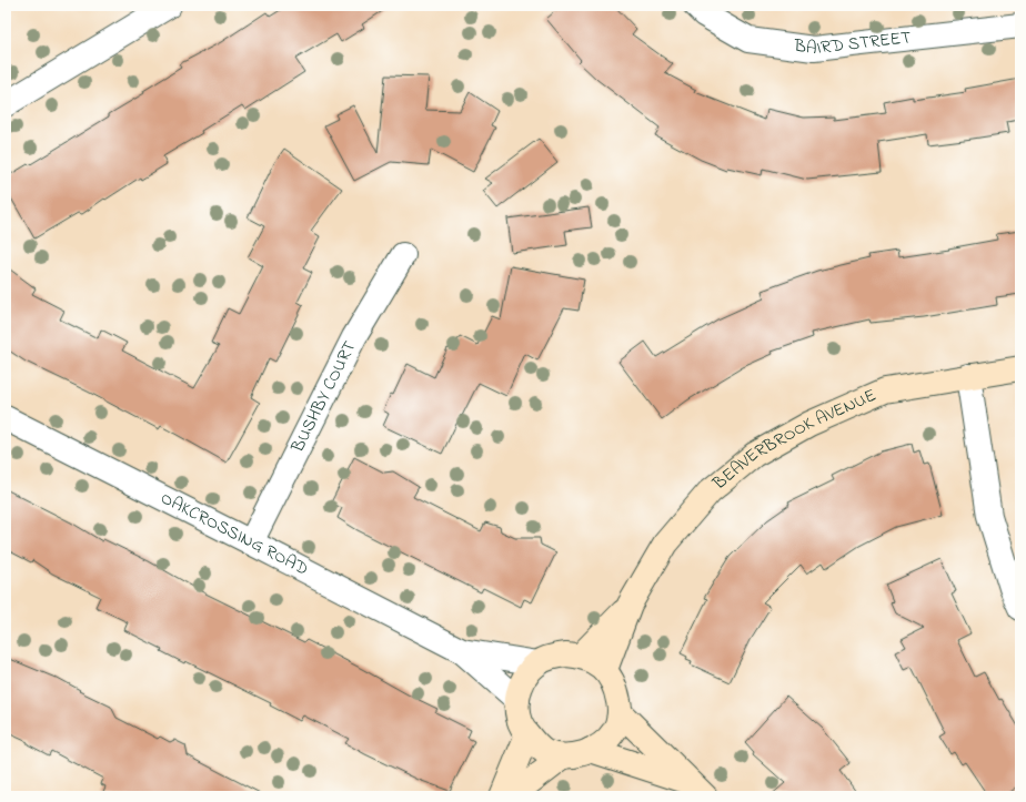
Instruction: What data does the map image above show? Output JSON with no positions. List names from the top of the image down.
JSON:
{
  "streets": {
    "street": [
      "BAIRD STREET",
      "BUSHBY COURT",
      "BEAVERBROOK AVENUE",
      "OAKCROSSING ROAD"
    ]
  },
  "crossings": [
    ["BUSHBY COURT", "OAKCROSSING ROAD"],
    ["BEAVERBROOK AVENUE", "OAKCROSSING ROAD"]
  ]
}
